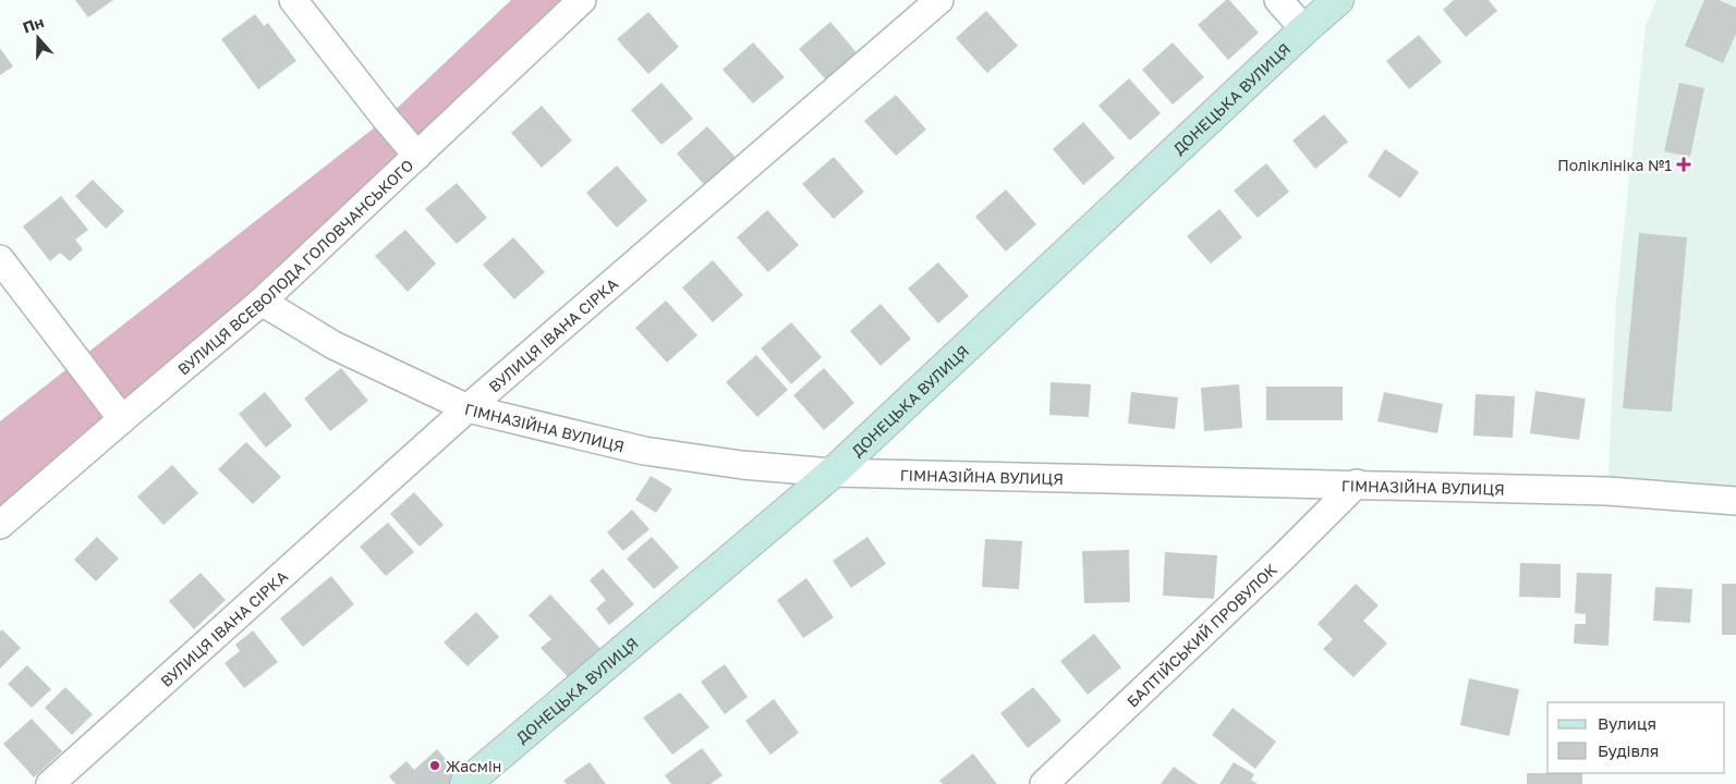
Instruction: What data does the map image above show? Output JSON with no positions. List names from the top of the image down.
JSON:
{
  "streets": {
    "street": [
      "ДОНЕЦЬКА ВУЛИЦЯ",
      "ВУЛИЦЯ ВСЕВОЛОДА ГОЛОВЧАНСЬКОГО",
      "ВУЛИЦЯ ІВАНА СІРКА",
      "ГІМНАЗІЙНА ВУЛИЦЯ",
      "БАЛТІЙСЬКИЙ ПРОВУЛОК"
    ]
  },
  "crossings": [
    ["ДОНЕЦЬКА ВУЛИЦЯ", "ГІМНАЗІЙНА ВУЛИЦЯ"],
    ["ВУЛИЦЯ ВСЕВОЛОДА ГОЛОВЧАНСЬКОГО", "ГІМНАЗІЙНА ВУЛИЦЯ"],
    ["ВУЛИЦЯ ІВАНА СІРКА", "ГІМНАЗІЙНА ВУЛИЦЯ"],
    ["ГІМНАЗІЙНА ВУЛИЦЯ", "БАЛТІЙСЬКИЙ ПРОВУЛОК"]
  ],
  "places": {
    "health": ["Поліклініка №1"],
    "other": ["Жасмін"]
  },
  "legend": ["Вулиця", "Будівля"],
  "north": "top"
}
